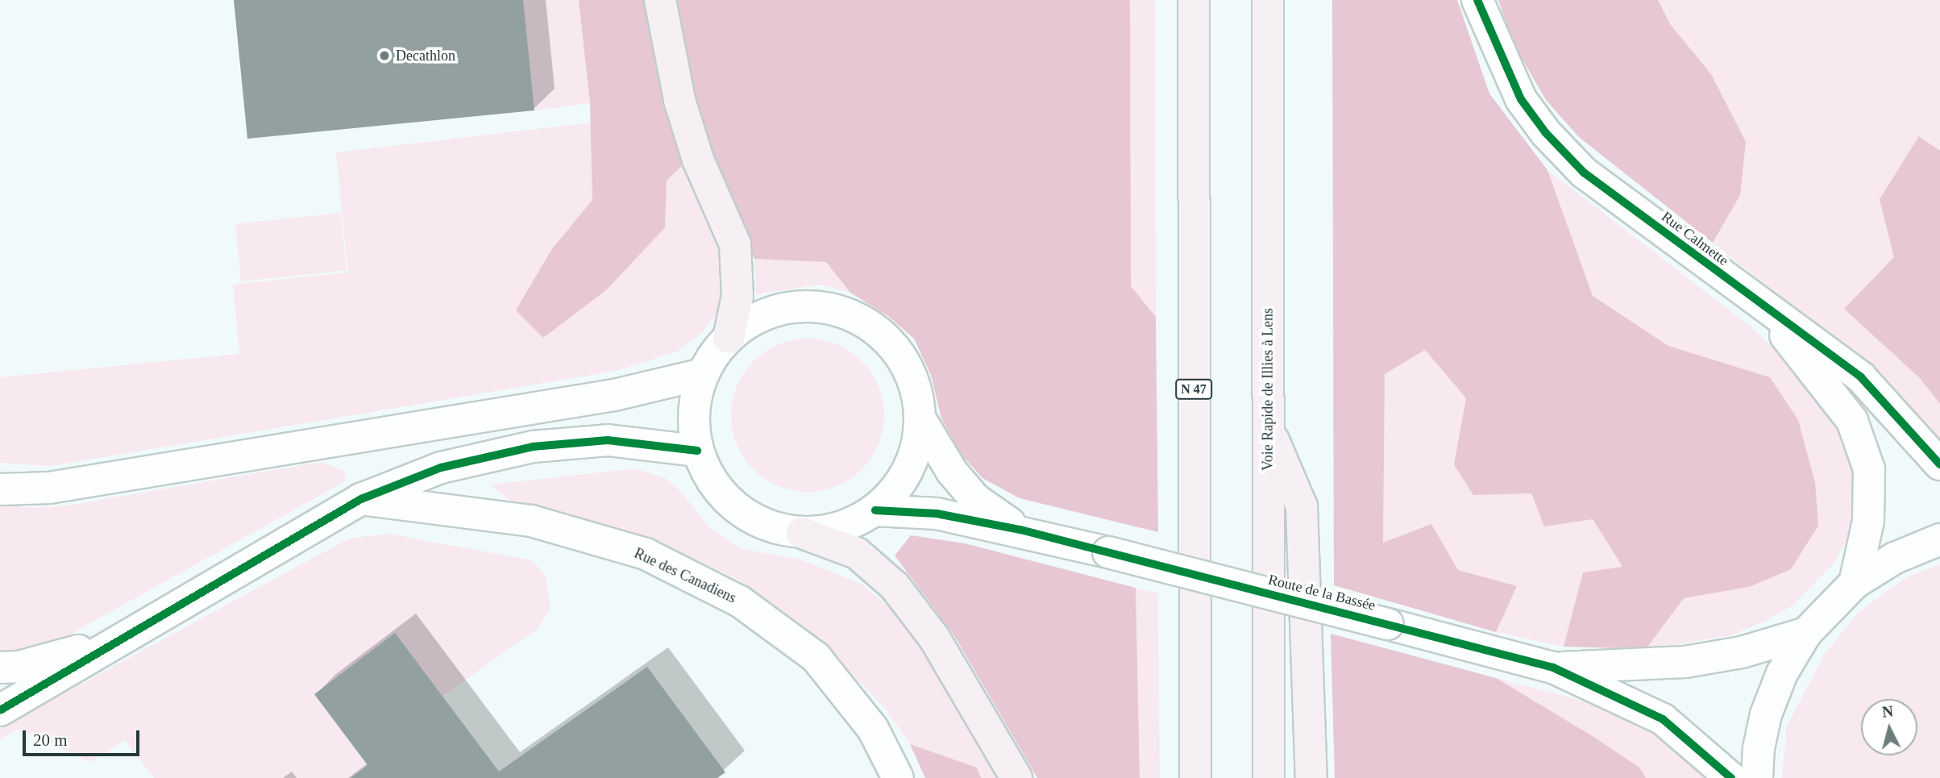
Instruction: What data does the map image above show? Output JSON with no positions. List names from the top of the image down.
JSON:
{
  "streets": {
    "highway": ["N 47", "Voie Rapide de Illies à Lens"],
    "street": ["Rue Calmette", "Rue des Canadiens", "Route de la Bassée"]
  },
  "places": ["Decathlon"],
  "scale_bar": "20 m",
  "north": "top"
}
